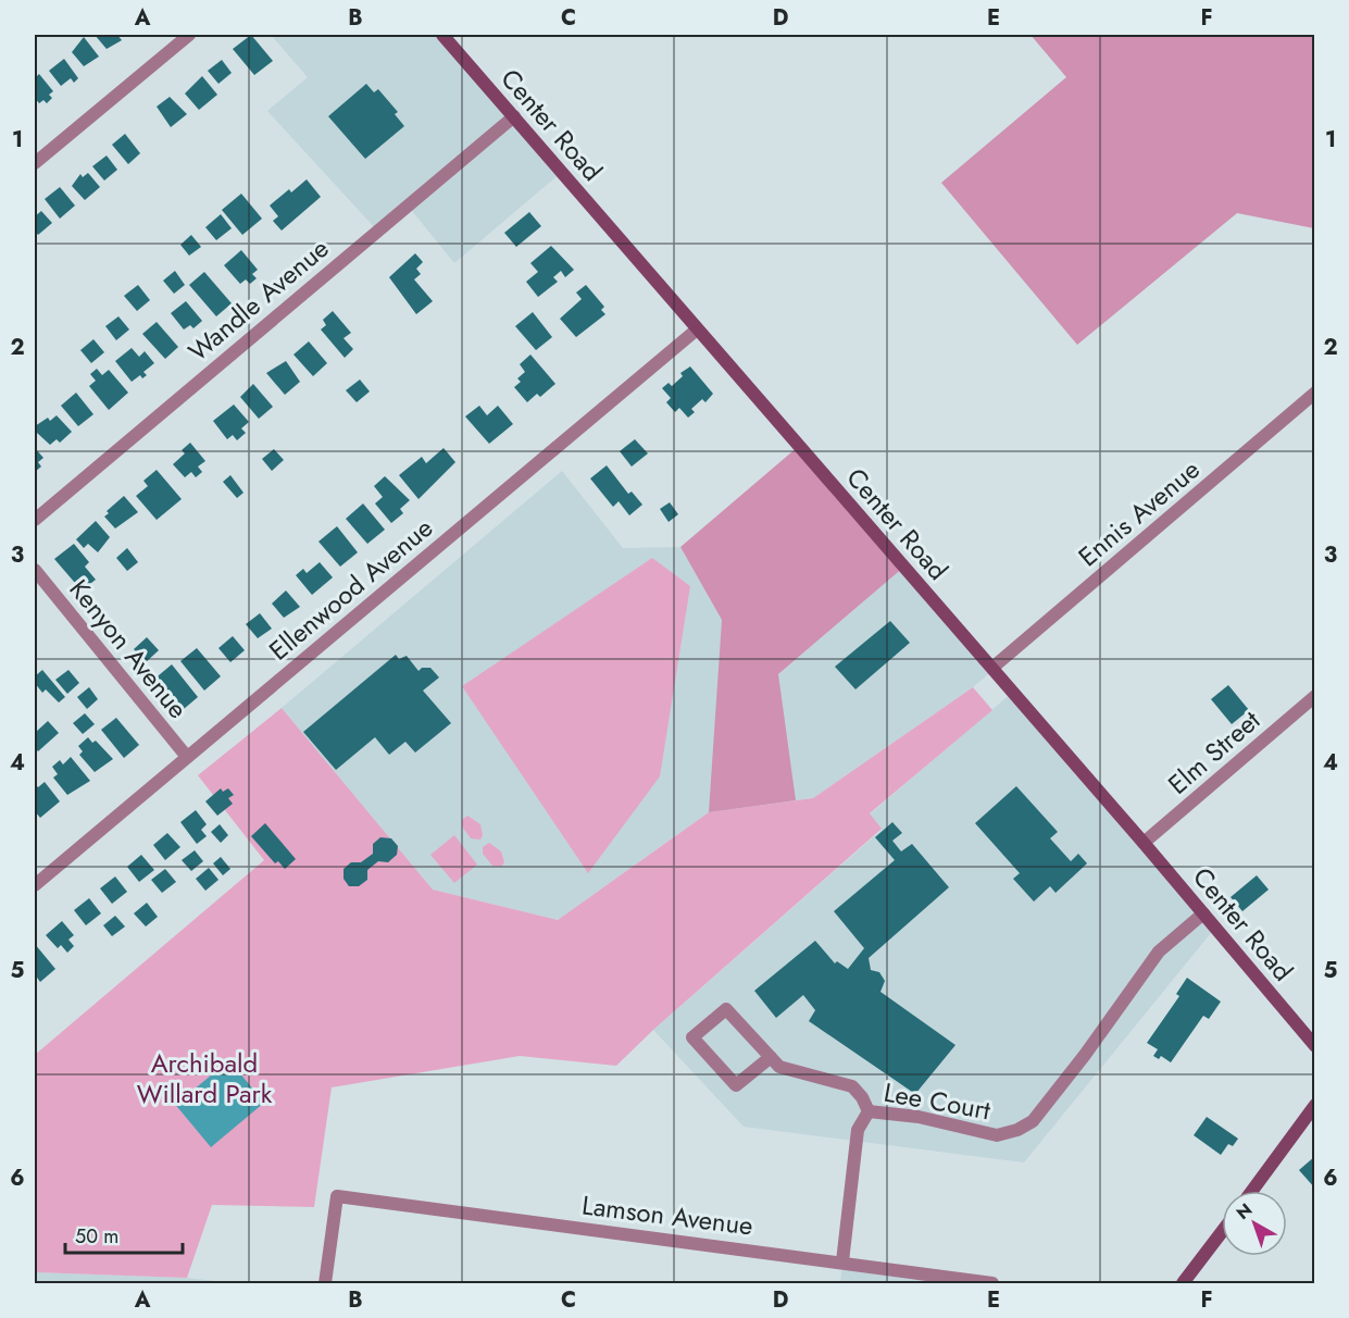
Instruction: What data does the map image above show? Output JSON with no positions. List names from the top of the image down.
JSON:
{
  "streets": {
    "main road": ["Center Road"],
    "street": [
      "Wandle Avenue",
      "Ennis Avenue",
      "Ellenwood Avenue",
      "Kenyon Avenue",
      "Elm Street",
      "Lee Court",
      "Lamson Avenue"
    ]
  },
  "crossings": [
    ["Center Road", "Wandle Avenue"],
    ["Center Road", "Ennis Avenue"],
    ["Center Road", "Ellenwood Avenue"],
    ["Center Road", "Elm Street"],
    ["Center Road", "Lee Court"],
    ["Ellenwood Avenue", "Kenyon Avenue"],
    ["Lee Court", "Lamson Avenue"]
  ],
  "parks": ["Archibald Willard Park"],
  "scale_bar": "50 m",
  "north": "top left",
  "grid": {
    "columns": [
      "A",
      "B",
      "C",
      "D",
      "E",
      "F"
    ],
    "rows": [
      "1",
      "2",
      "3",
      "4",
      "5",
      "6"
    ]
  }
}
